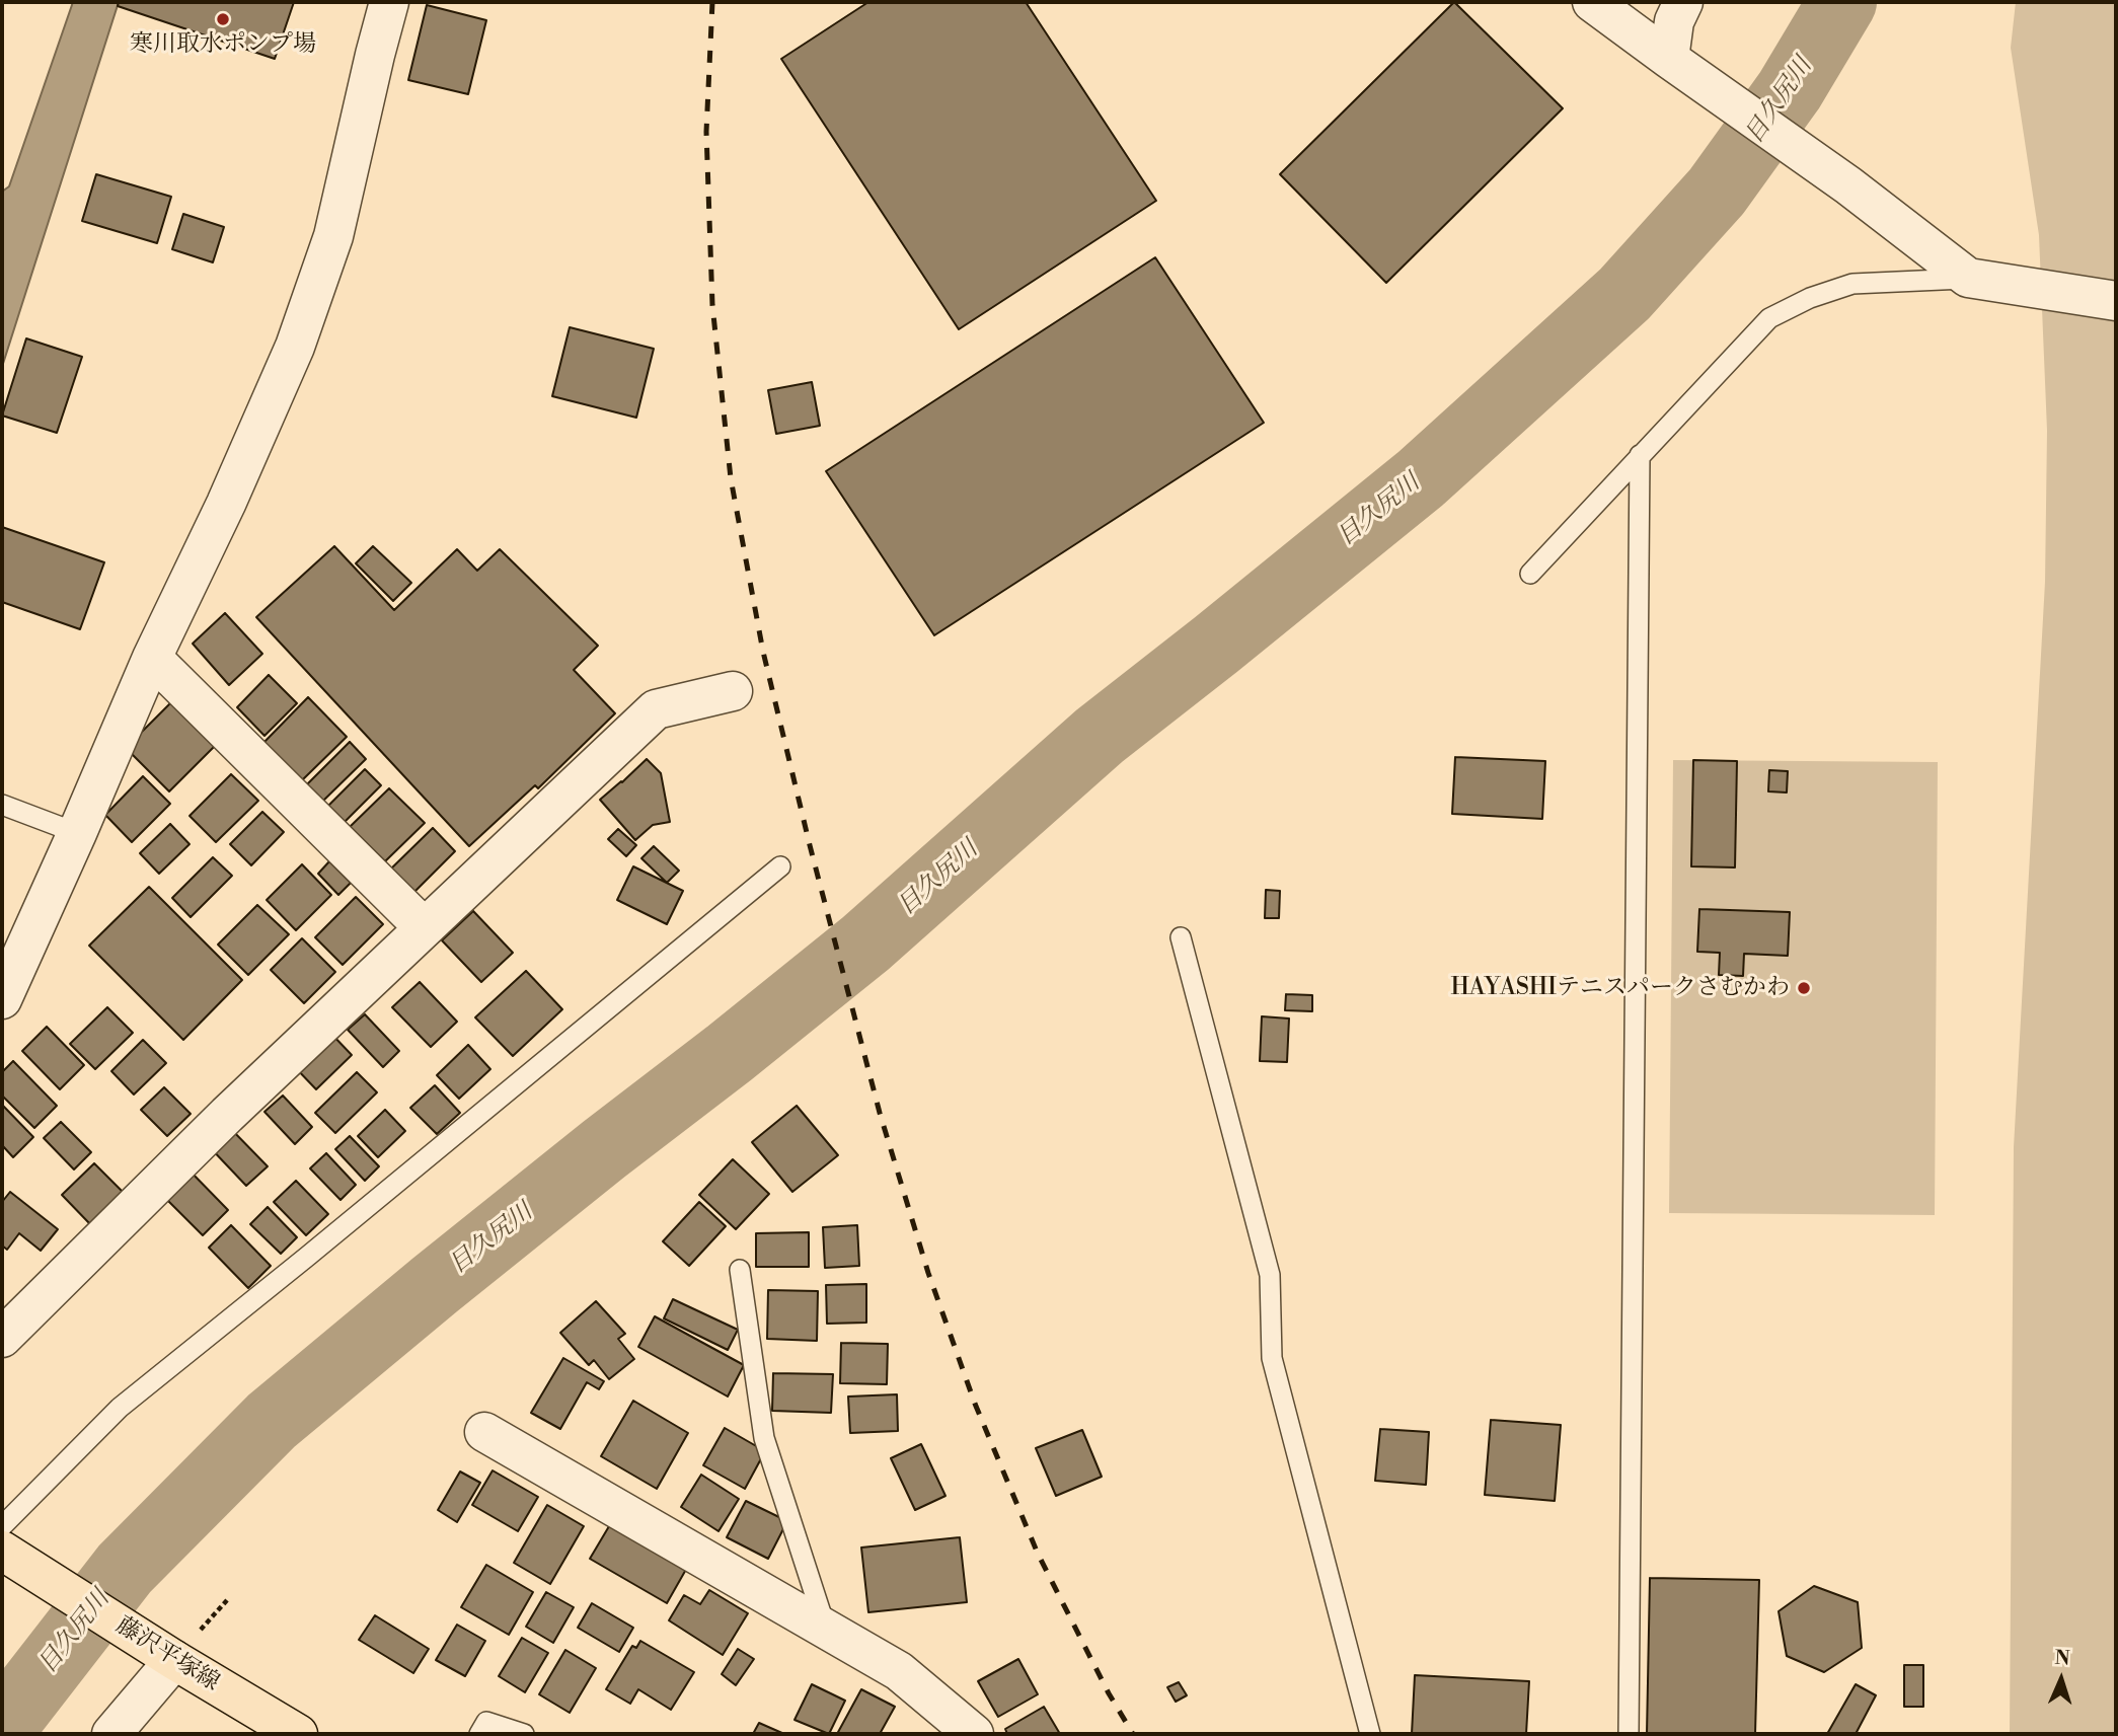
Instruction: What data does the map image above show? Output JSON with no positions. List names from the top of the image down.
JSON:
{
  "streets": {
    "main road": ["藤沢平塚線"]
  },
  "water": ["目久尻川"],
  "places": ["寒川取水ポンプ場", "HAYASHIテニスパークさむかわ"],
  "north": "top"
}
